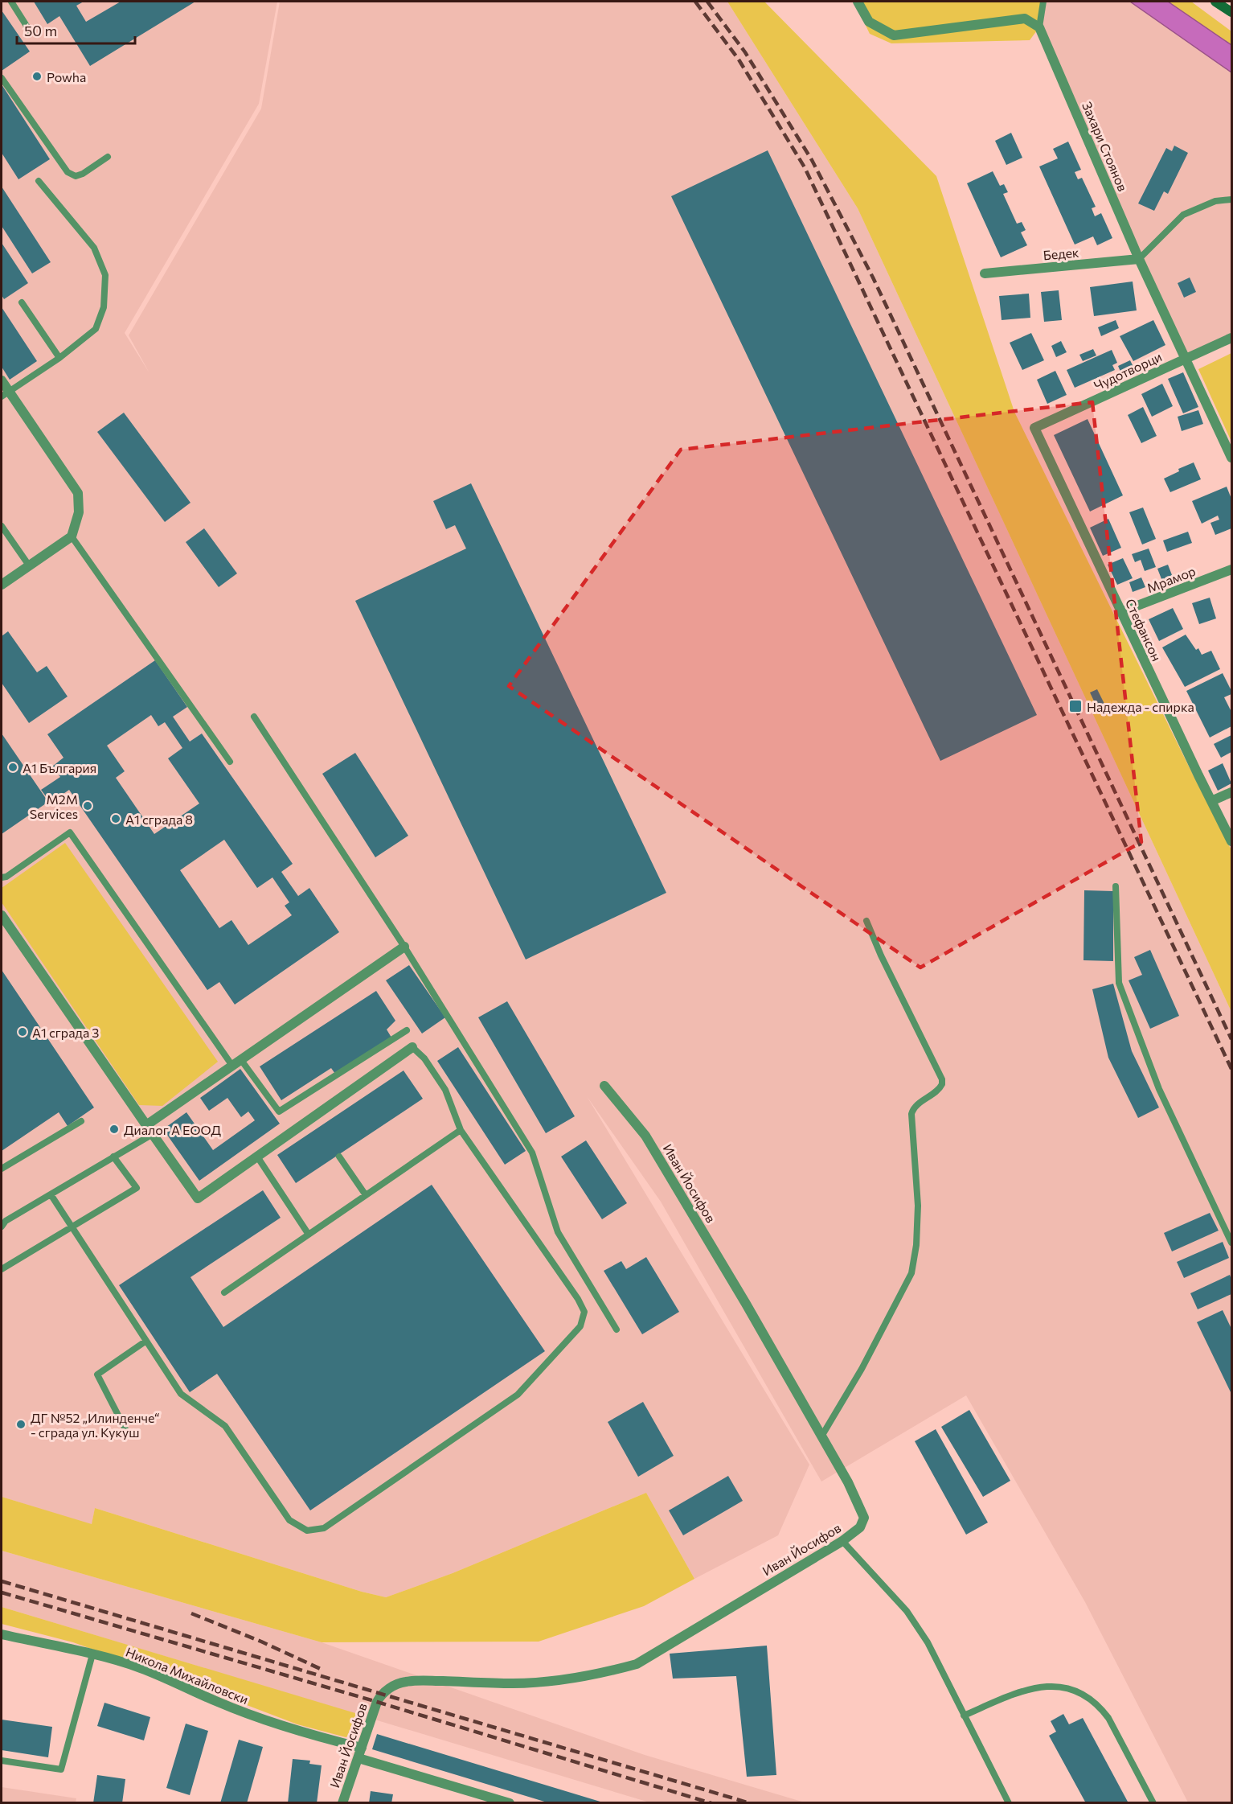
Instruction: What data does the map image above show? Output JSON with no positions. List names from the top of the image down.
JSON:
{
  "streets": {
    "street": [
      "Захари Стоянов",
      "Бедек",
      "Чудотворци",
      "Мрамор",
      "Стефансон",
      "Иван Йосифов",
      "Никола Михайловски"
    ]
  },
  "crossings": [
    ["Захари Стоянов", "Бедек"],
    ["Захари Стоянов", "Чудотворци"],
    ["Чудотворци", "Стефансон"],
    ["Мрамор", "Стефансон"],
    ["Иван Йосифов", "Никола Михайловски"]
  ],
  "places": {
    "other": [
      "Powha",
      "А1 България",
      "M2M Services",
      "А1 сграда 8",
      "А1 сграда 3",
      "Диалог А ЕООД",
      "ДГ №52 „Илинденче“ - сграда ул. Кукуш"
    ],
    "transit": ["Надежда - спирка"]
  },
  "scale_bar": "50 m"
}
